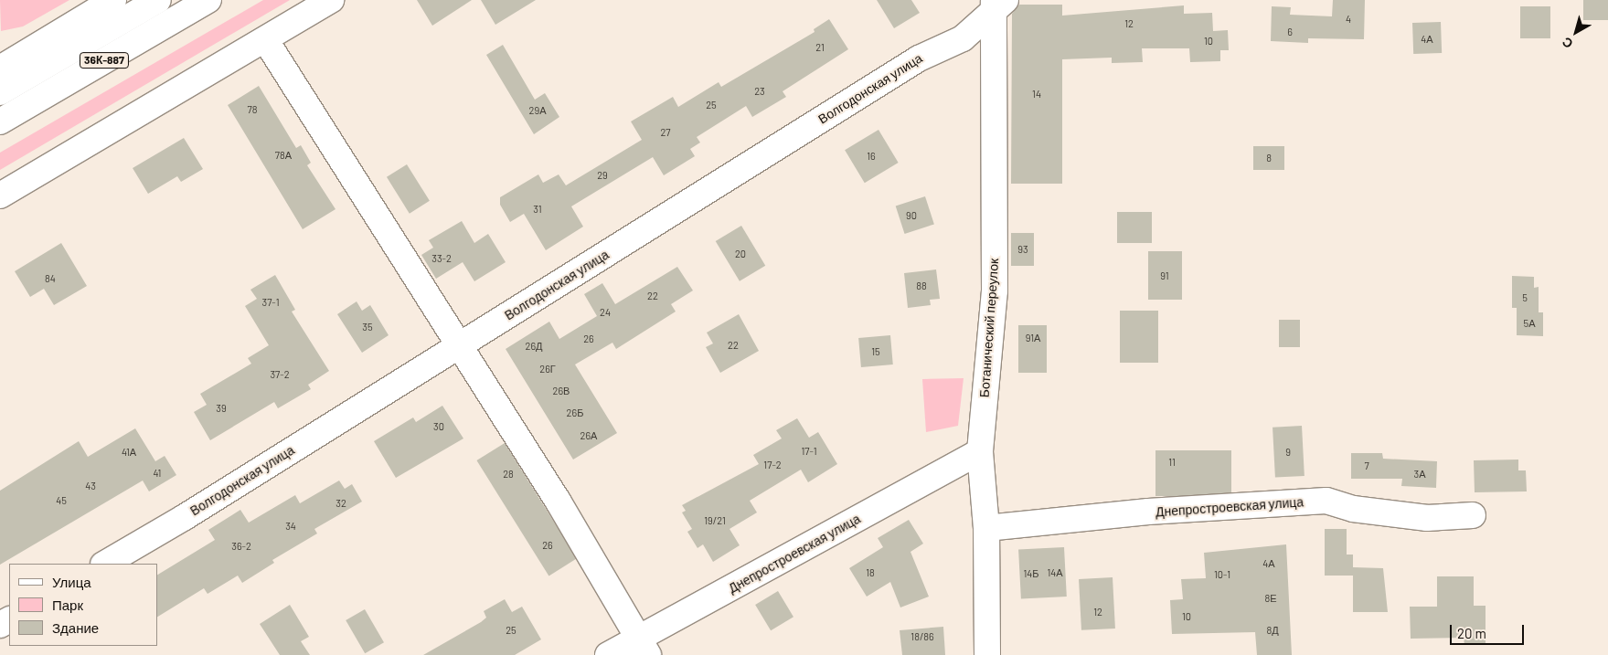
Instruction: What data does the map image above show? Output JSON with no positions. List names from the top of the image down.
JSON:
{
  "streets": {
    "street": [
      "36К-887",
      "Волгодонская улица",
      "Ботанический переулок",
      "Днепростроевская улица"
    ]
  },
  "crossings": [
    ["Волгодонская улица", "Ботанический переулок"],
    ["Ботанический переулок", "Днепростроевская улица"]
  ],
  "house_numbers": [
    "4",
    "12",
    "6",
    "4А",
    "10",
    "21",
    "23",
    "14",
    "25",
    "78",
    "29А",
    "27",
    "78А",
    "16",
    "8",
    "29",
    "31",
    "90",
    "93",
    "20",
    "33-2",
    "91",
    "84",
    "88",
    "22",
    "5",
    "37-1",
    "24",
    "5А",
    "35",
    "91А",
    "26",
    "22",
    "26Д",
    "15",
    "26Г",
    "37-2",
    "26В",
    "39",
    "26Б",
    "30",
    "26А",
    "17-1",
    "41А",
    "9",
    "11",
    "17-2",
    "7",
    "41",
    "28",
    "3А",
    "43",
    "45",
    "32",
    "19/21",
    "34",
    "26",
    "36-2",
    "4А",
    "18",
    "14А",
    "14Б",
    "10-1",
    "8Е",
    "12",
    "10",
    "25",
    "8Д",
    "18/86"
  ],
  "legend": ["Улица", "Парк", "Здание"],
  "scale_bar": "20 m",
  "north": "bottom left"
}
